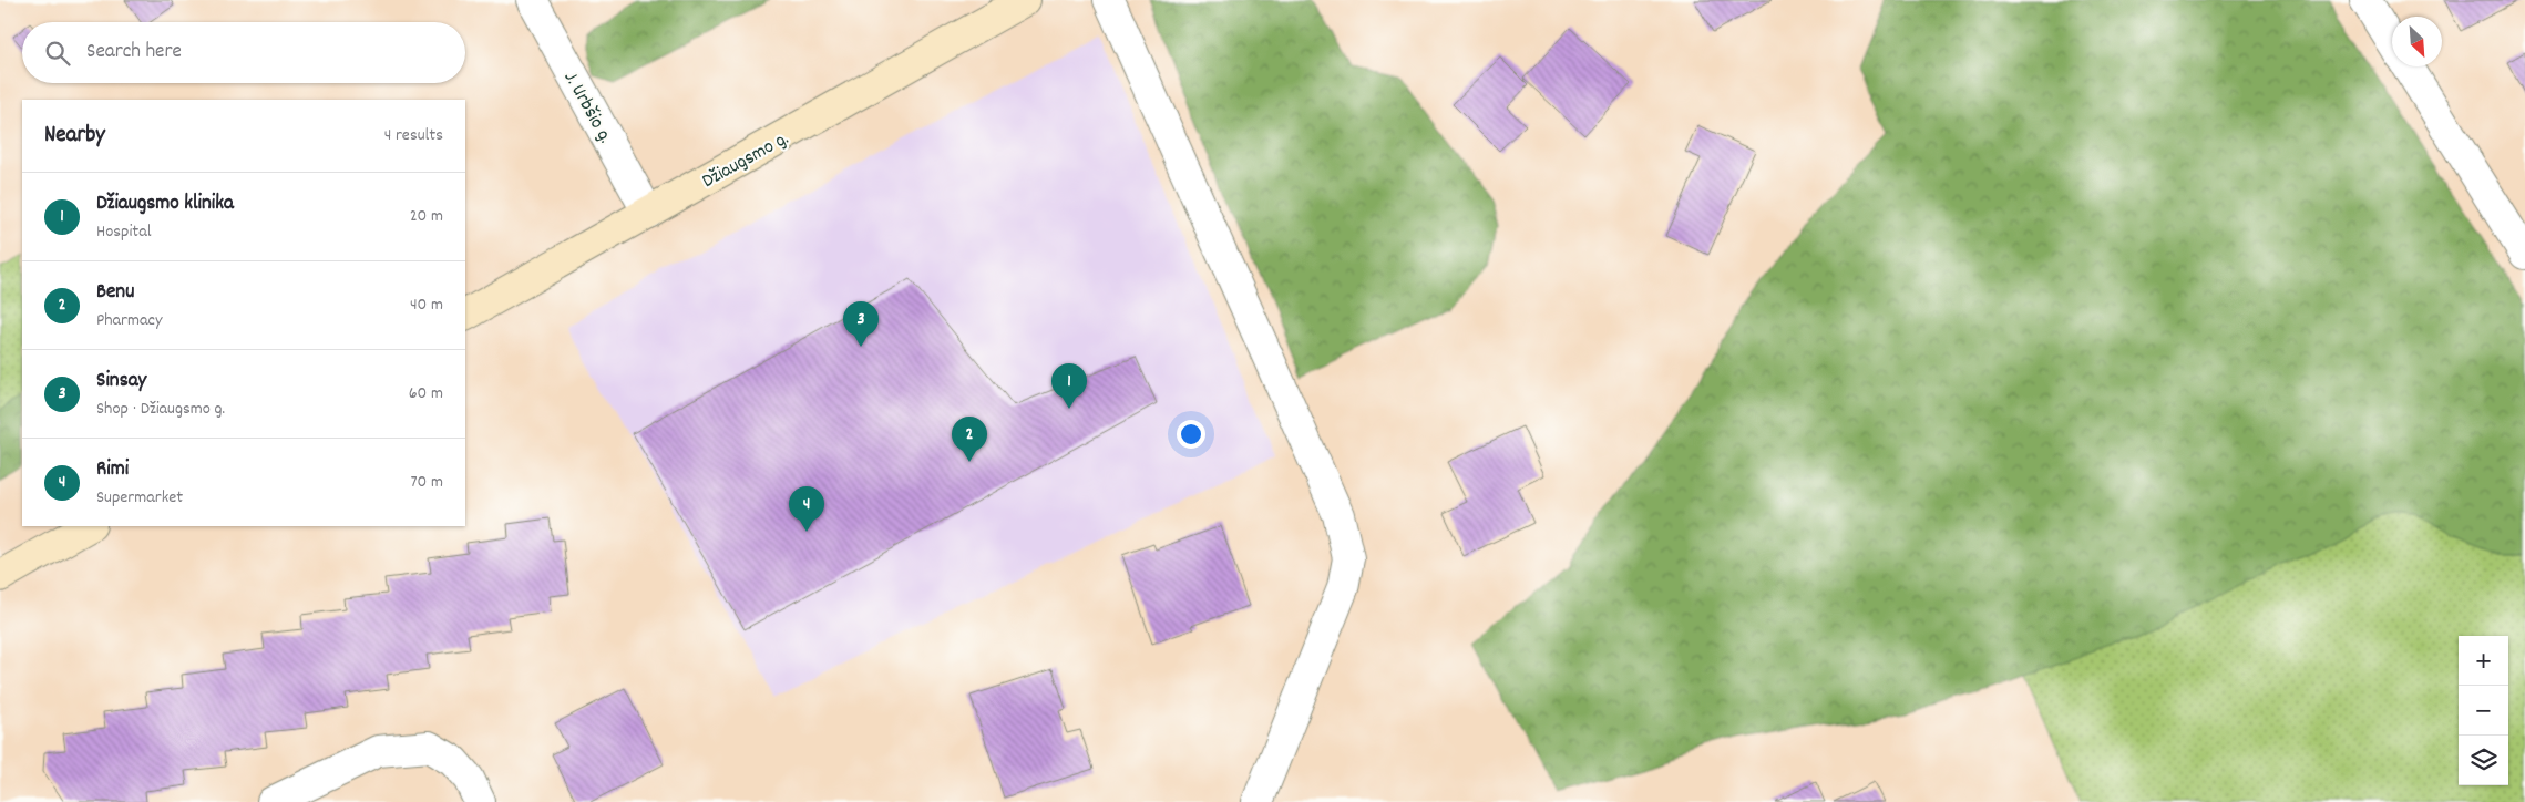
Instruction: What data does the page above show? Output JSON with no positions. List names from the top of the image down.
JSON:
{
  "streets": {
    "street": ["J. Urbšio g.", "Džiaugsmo g."]
  },
  "crossings": [
    ["J. Urbšio g.", "Džiaugsmo g."]
  ],
  "north": "bottom right",
  "page": {
    "search": "Search here",
    "heading": ["Nearby", "4 results"],
    "list": [
      {
        "mark": "1",
        "name": "Džiaugsmo klinika",
        "note": "Hospital",
        "value": "20 m"
      },
      {
        "mark": "2",
        "name": "Benu",
        "note": "Pharmacy",
        "value": "40 m"
      },
      {
        "mark": "3",
        "name": "Sinsay",
        "note": "Shop · Džiaugsmo g.",
        "value": "60 m"
      },
      {
        "mark": "4",
        "name": "Rimi",
        "note": "Supermarket",
        "value": "70 m"
      }
    ],
    "pins": [
      "3",
      "1",
      "2",
      "4"
    ],
    "map_buttons": ["+", "−"]
  }
}
